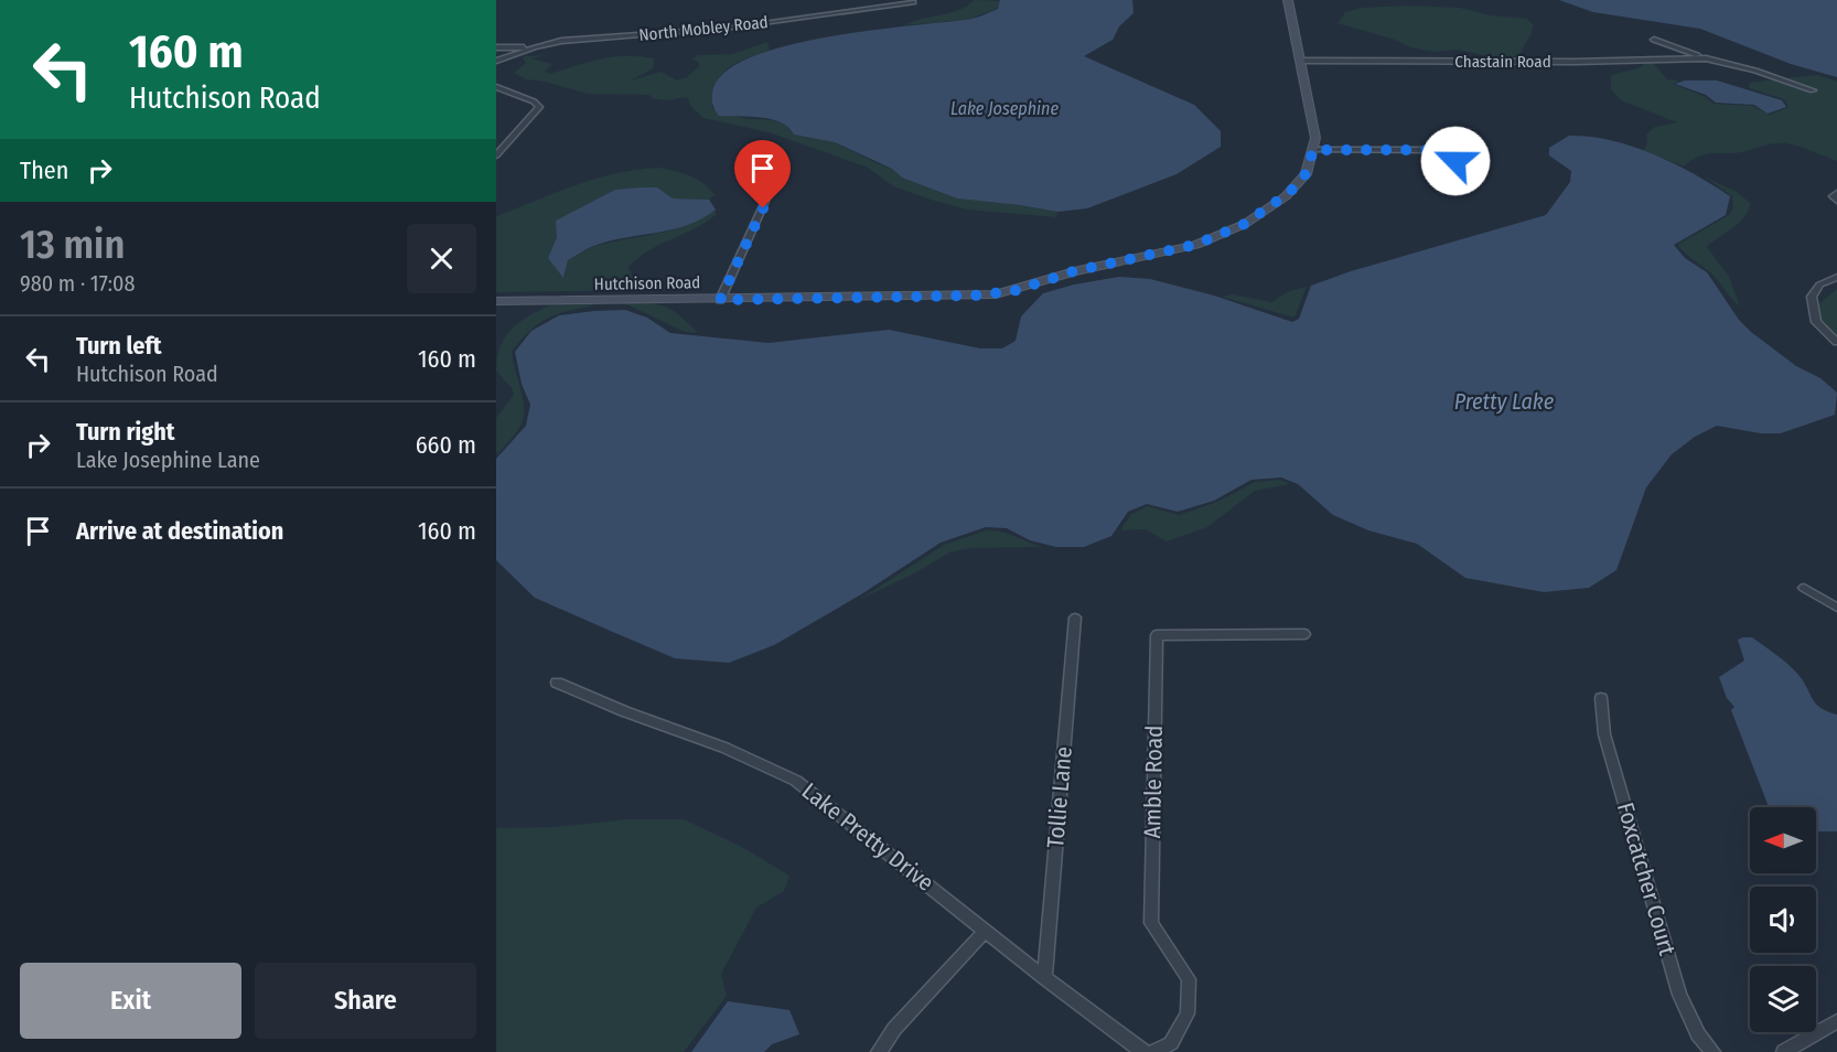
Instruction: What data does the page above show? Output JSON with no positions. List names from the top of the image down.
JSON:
{
  "streets": {
    "street": [
      "North Mobley Road",
      "Chastain Road",
      "Hutchison Road",
      "Amble Road",
      "Tollie Lane",
      "Lake Pretty Drive",
      "Foxcatcher Court"
    ]
  },
  "crossings": [
    ["Chastain Road", "Hutchison Road"],
    ["Tollie Lane", "Lake Pretty Drive"]
  ],
  "water": ["Lake Josephine", "Pretty Lake"],
  "north": "left",
  "page": {
    "turn": ["160 m", "Hutchison Road"],
    "then": "Then",
    "heading": ["13 min", "980 m · 17:08"],
    "list": [
      {
        "name": "Turn left",
        "note": "Hutchison Road",
        "value": "160 m"
      },
      {
        "name": "Turn right",
        "note": "Lake Josephine Lane",
        "value": "660 m"
      },
      {
        "name": "Arrive at destination",
        "value": "160 m"
      }
    ],
    "buttons": ["Exit", "Share"]
  }
}
